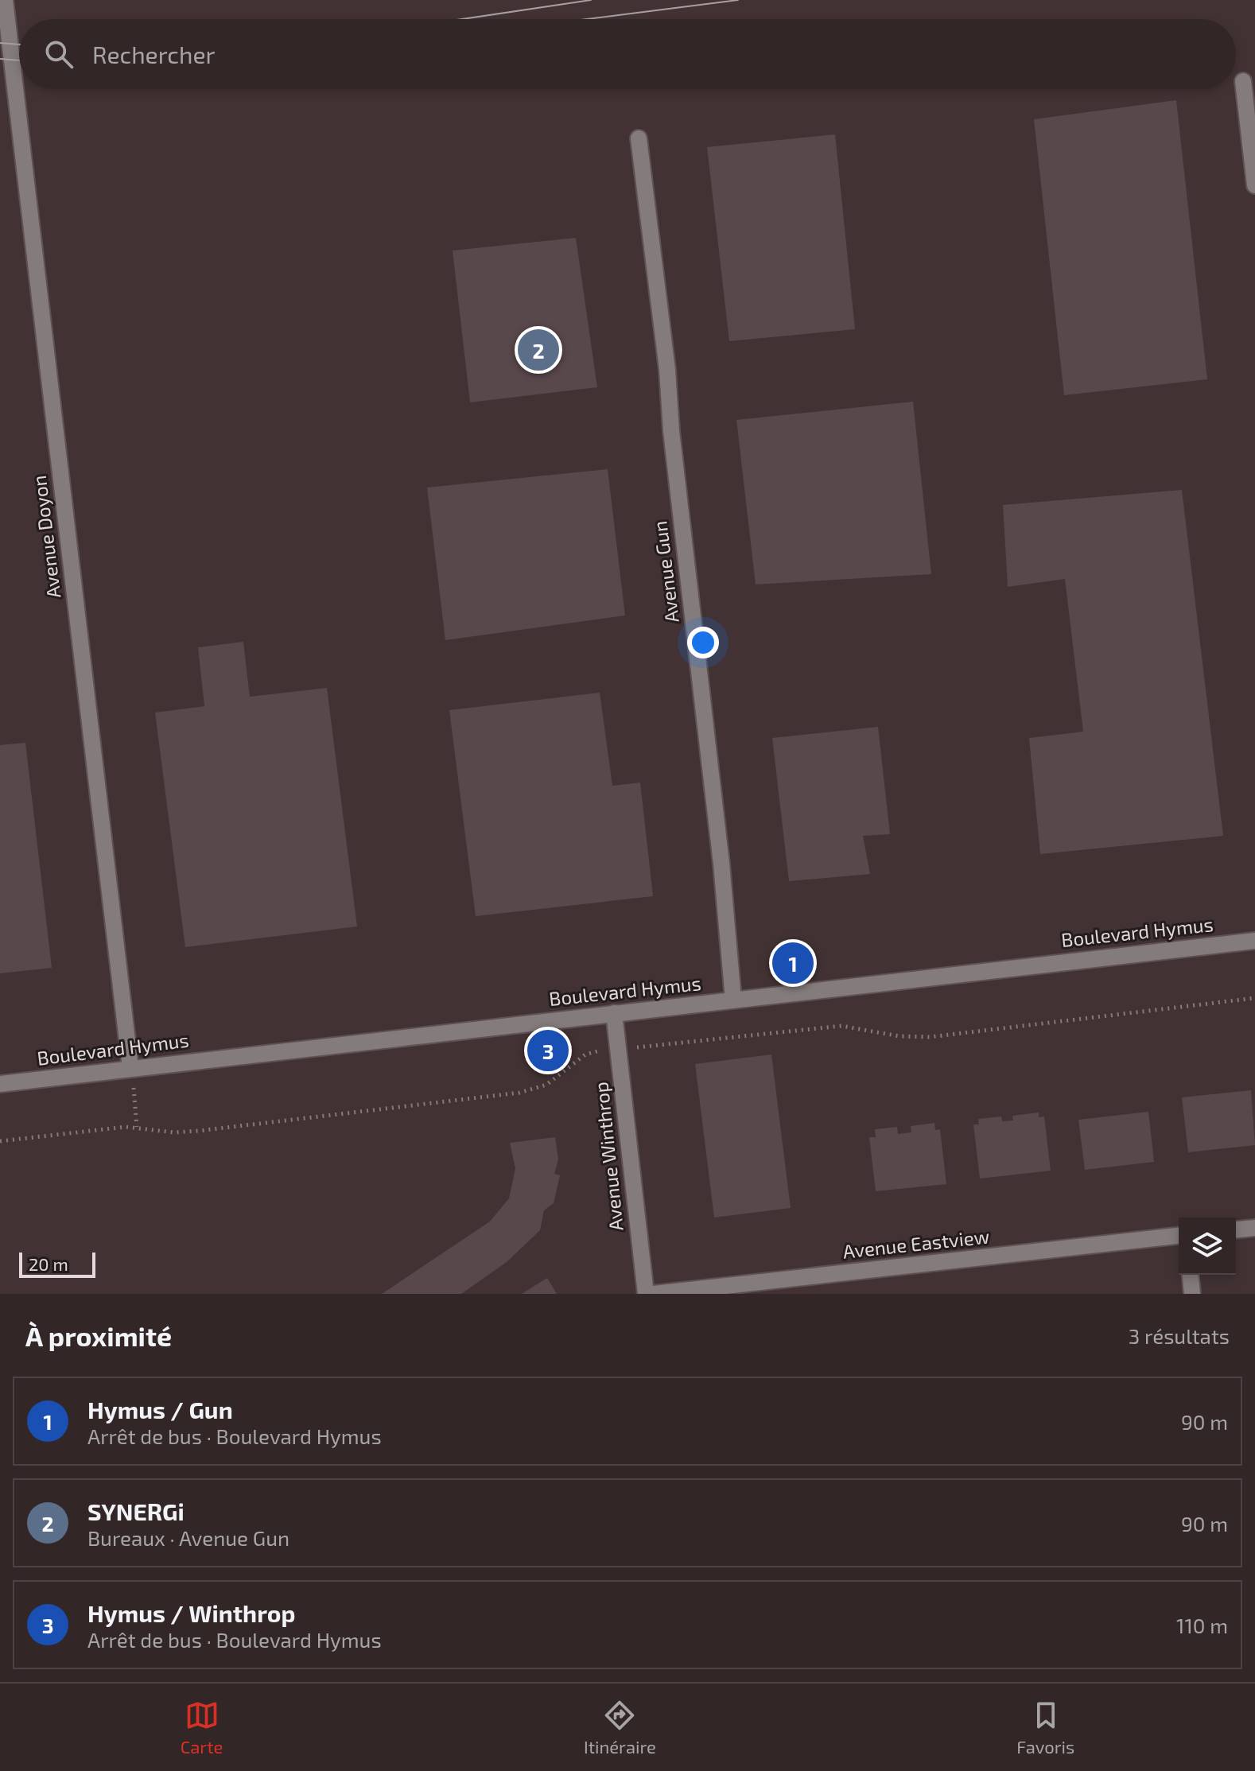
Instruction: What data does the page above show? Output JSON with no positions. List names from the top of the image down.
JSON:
{
  "streets": {
    "street": [
      "Avenue Doyon",
      "Avenue Gun",
      "Boulevard Hymus",
      "Avenue Winthrop",
      "Avenue Eastview"
    ]
  },
  "crossings": [
    ["Avenue Doyon", "Boulevard Hymus"],
    ["Avenue Gun", "Boulevard Hymus"],
    ["Boulevard Hymus", "Avenue Winthrop"]
  ],
  "scale_bar": "20 m",
  "page": {
    "search": "Rechercher",
    "pins": ["2", "1", "3"],
    "scale": "20 m",
    "heading": ["À proximité", "3 résultats"],
    "list": [
      {
        "mark": "1",
        "name": "Hymus / Gun",
        "note": "Arrêt de bus · Boulevard Hymus",
        "value": "90 m"
      },
      {
        "mark": "2",
        "name": "SYNERGi",
        "note": "Bureaux · Avenue Gun",
        "value": "90 m"
      },
      {
        "mark": "3",
        "name": "Hymus / Winthrop",
        "note": "Arrêt de bus · Boulevard Hymus",
        "value": "110 m"
      }
    ],
    "nav": ["Carte", "Itinéraire", "Favoris"]
  }
}
